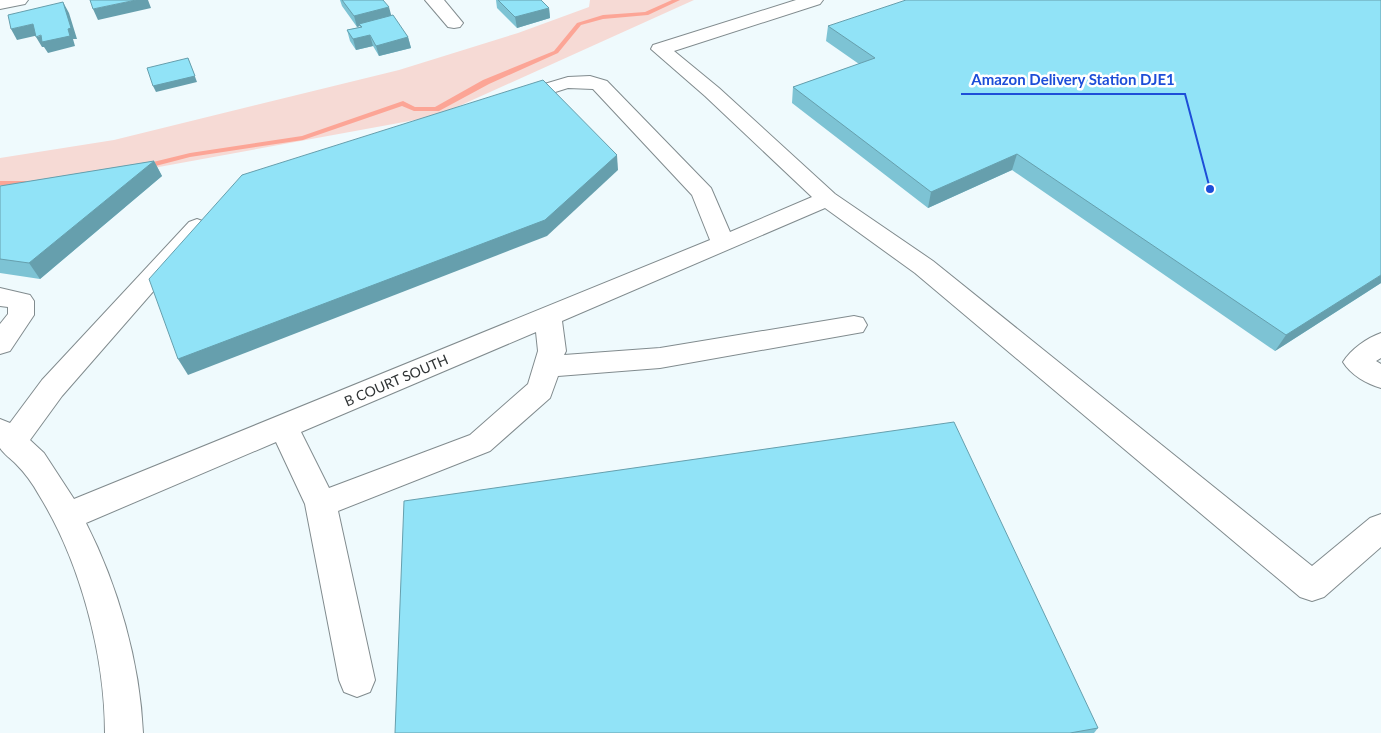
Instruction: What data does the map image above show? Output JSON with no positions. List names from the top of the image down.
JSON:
{
  "streets": {
    "street": ["B COURT SOUTH"]
  },
  "places": ["Amazon Delivery Station DJE1"]
}
